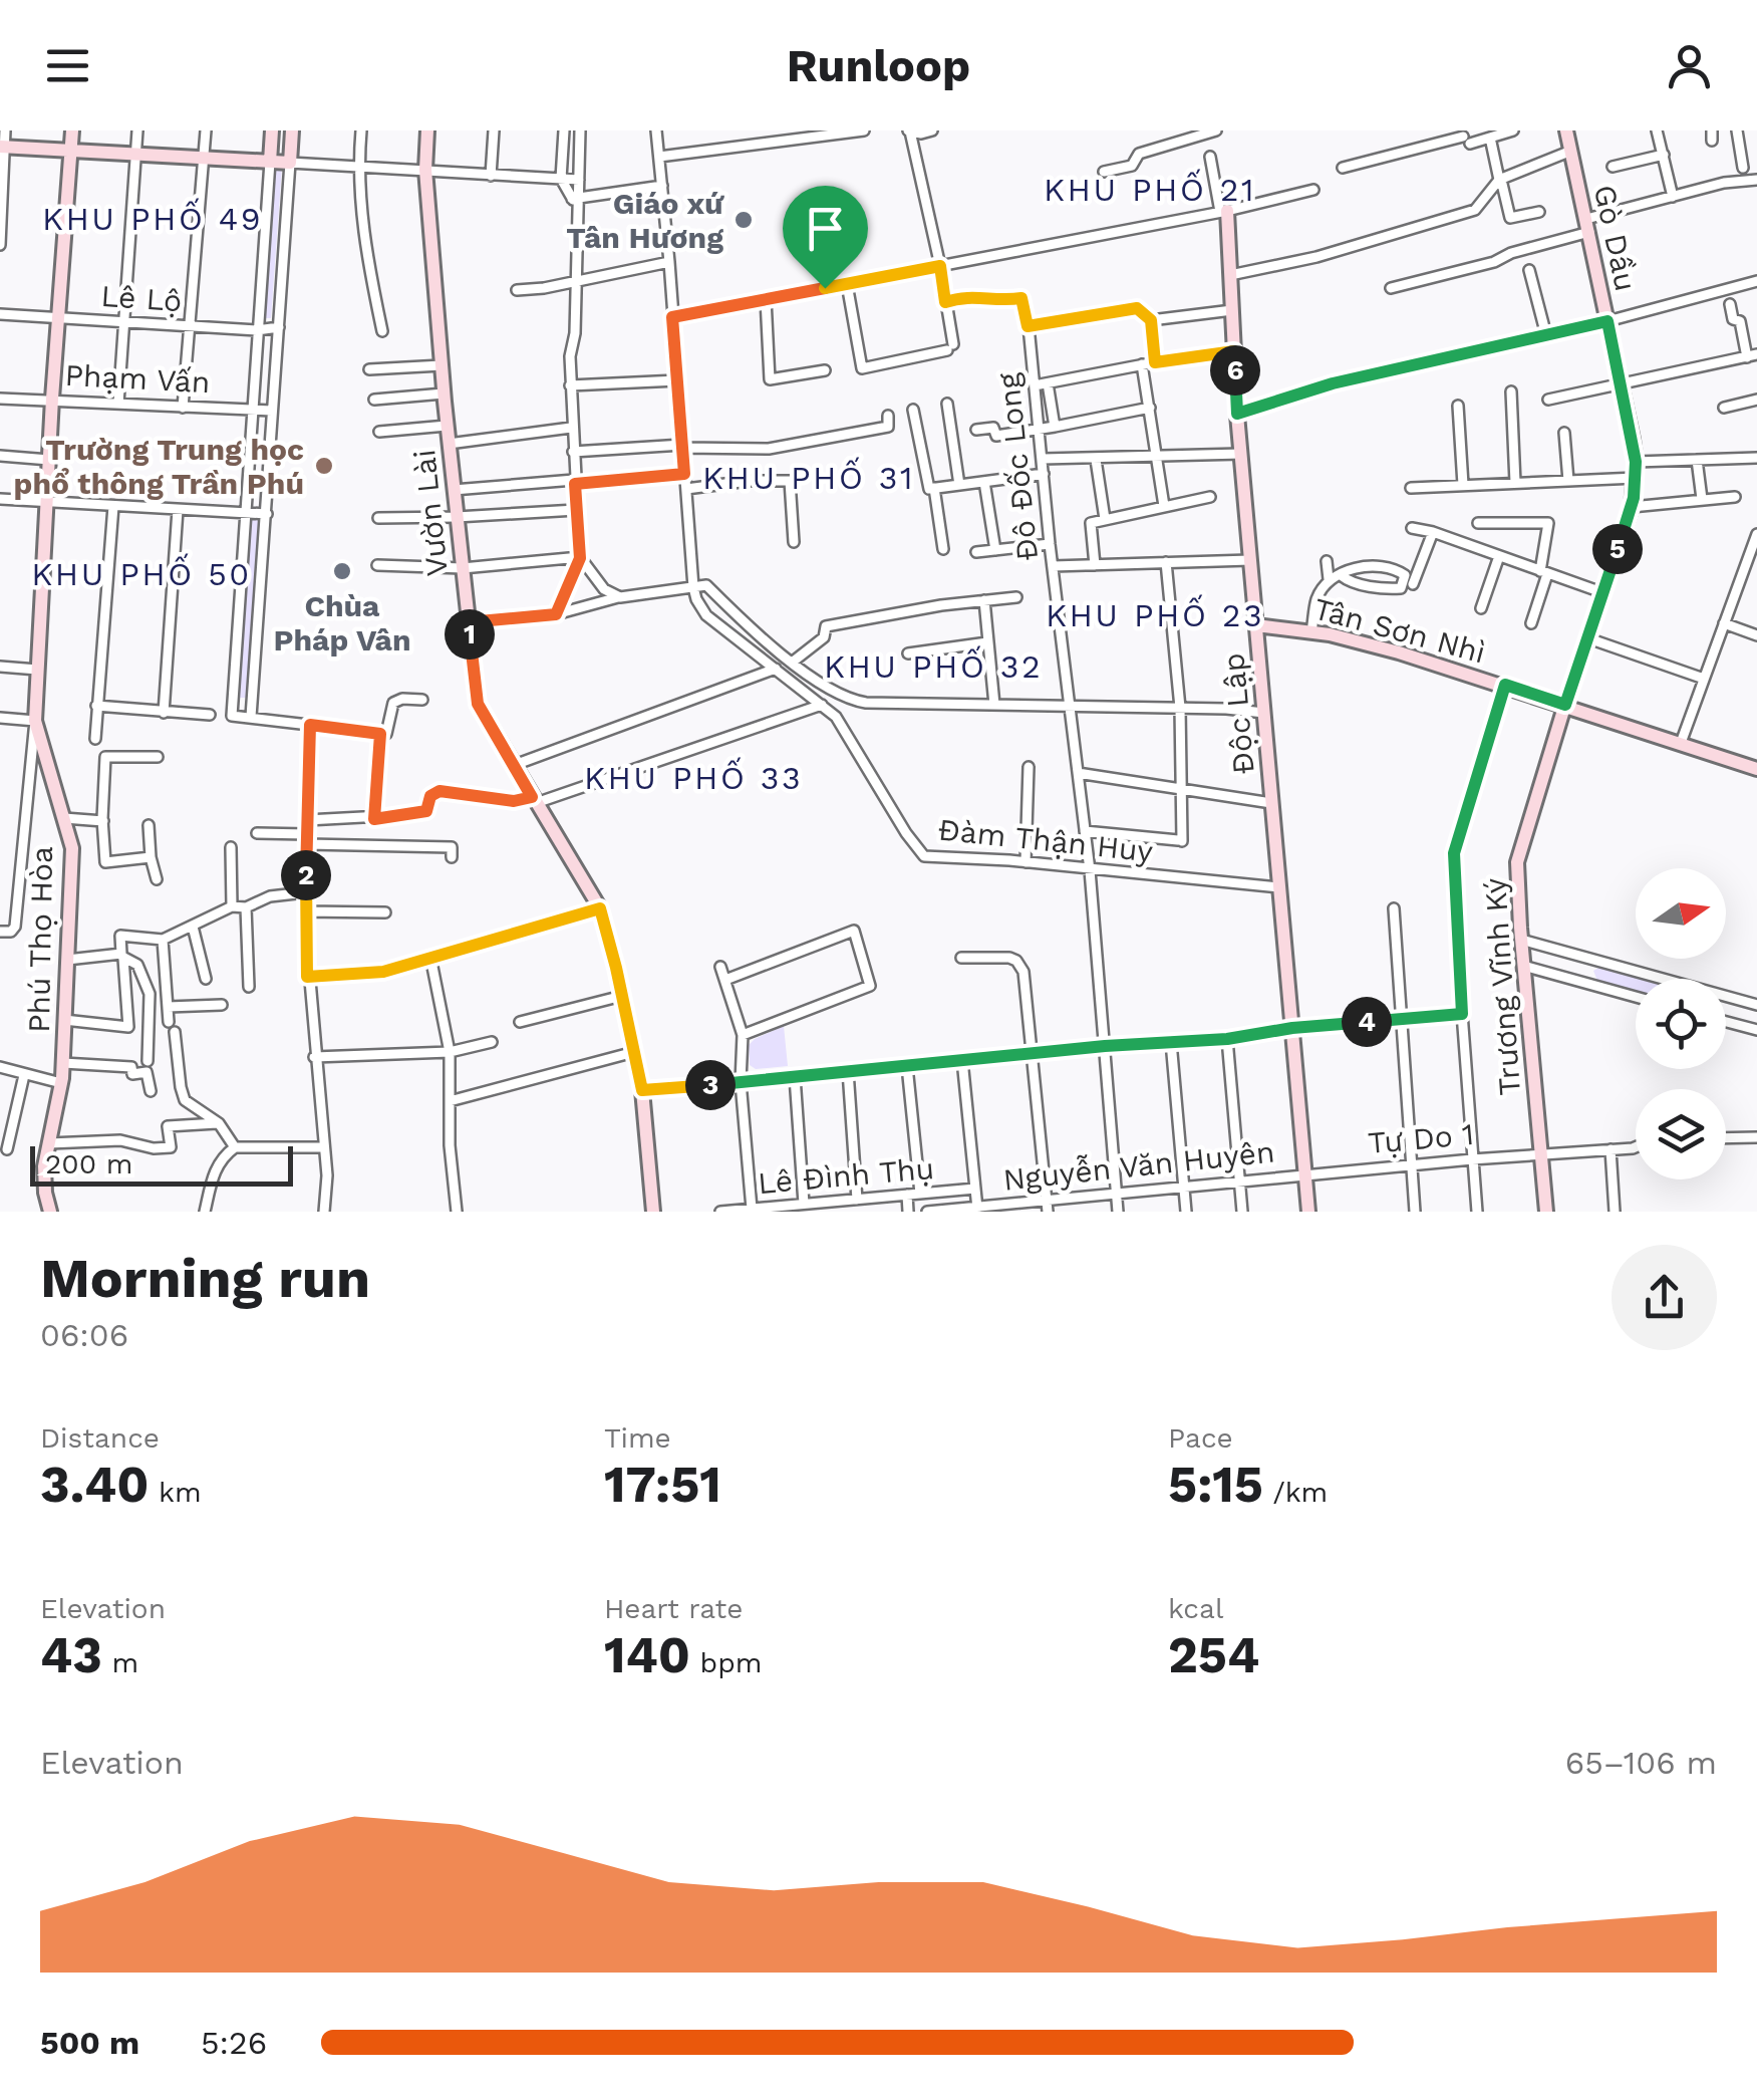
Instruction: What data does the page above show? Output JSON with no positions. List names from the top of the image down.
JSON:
{
  "streets": {
    "street": [
      "Gò Dầu",
      "Lê Lộ",
      "Phạm Vấn",
      "Đô Đốc Long",
      "Vườn Lài",
      "Tân Sơn Nhì",
      "Độc Lập",
      "Đàm Thận Huy",
      "Phú Thọ Hòa",
      "Trương Vĩnh Ký",
      "Tự Do 1",
      "Nguyễn Văn Huyên",
      "Lê Đình Thụ"
    ]
  },
  "crossings": [
    ["Gò Dầu", "Tân Sơn Nhì"],
    ["Gò Dầu", "Trương Vĩnh Ký"],
    ["Lê Lộ", "Phú Thọ Hòa"],
    ["Phạm Vấn", "Phú Thọ Hòa"],
    ["Đô Đốc Long", "Đàm Thận Huy"],
    ["Đô Đốc Long", "Nguyễn Văn Huyên"],
    ["Tân Sơn Nhì", "Độc Lập"],
    ["Tân Sơn Nhì", "Trương Vĩnh Ký"],
    ["Độc Lập", "Đàm Thận Huy"],
    ["Độc Lập", "Tự Do 1"],
    ["Độc Lập", "Nguyễn Văn Huyên"],
    ["Trương Vĩnh Ký", "Tự Do 1"],
    ["Tự Do 1", "Nguyễn Văn Huyên"]
  ],
  "districts": [
    "KHU PHỐ 21",
    "KHU PHỐ 49",
    "KHU PHỐ 31",
    "KHU PHỐ 50",
    "KHU PHỐ 23",
    "KHU PHỐ 32",
    "KHU PHỐ 33"
  ],
  "places": ["Giáo xứ Tân Hương", "Trường Trung học phổ thông Trần Phú", "Chùa Pháp Vân"],
  "scale_bar": "200 m",
  "north": "right",
  "page": {
    "header": "Runloop",
    "pins": [
      "6",
      "5",
      "1",
      "2",
      "4",
      "3"
    ],
    "scale": "200 m",
    "heading": ["Morning run", "06:06"],
    "stats": [
      ["Distance", "3.40 km"],
      ["Time", "17:51"],
      ["Pace", "5:15 /km"],
      ["Elevation", "43 m"],
      ["Heart rate", "140 bpm"],
      ["kcal", "254"]
    ],
    "chart": ["Elevation", "65–106 m"],
    "list": [
      {
        "name": "500 m",
        "note": "5:26"
      }
    ]
  }
}
